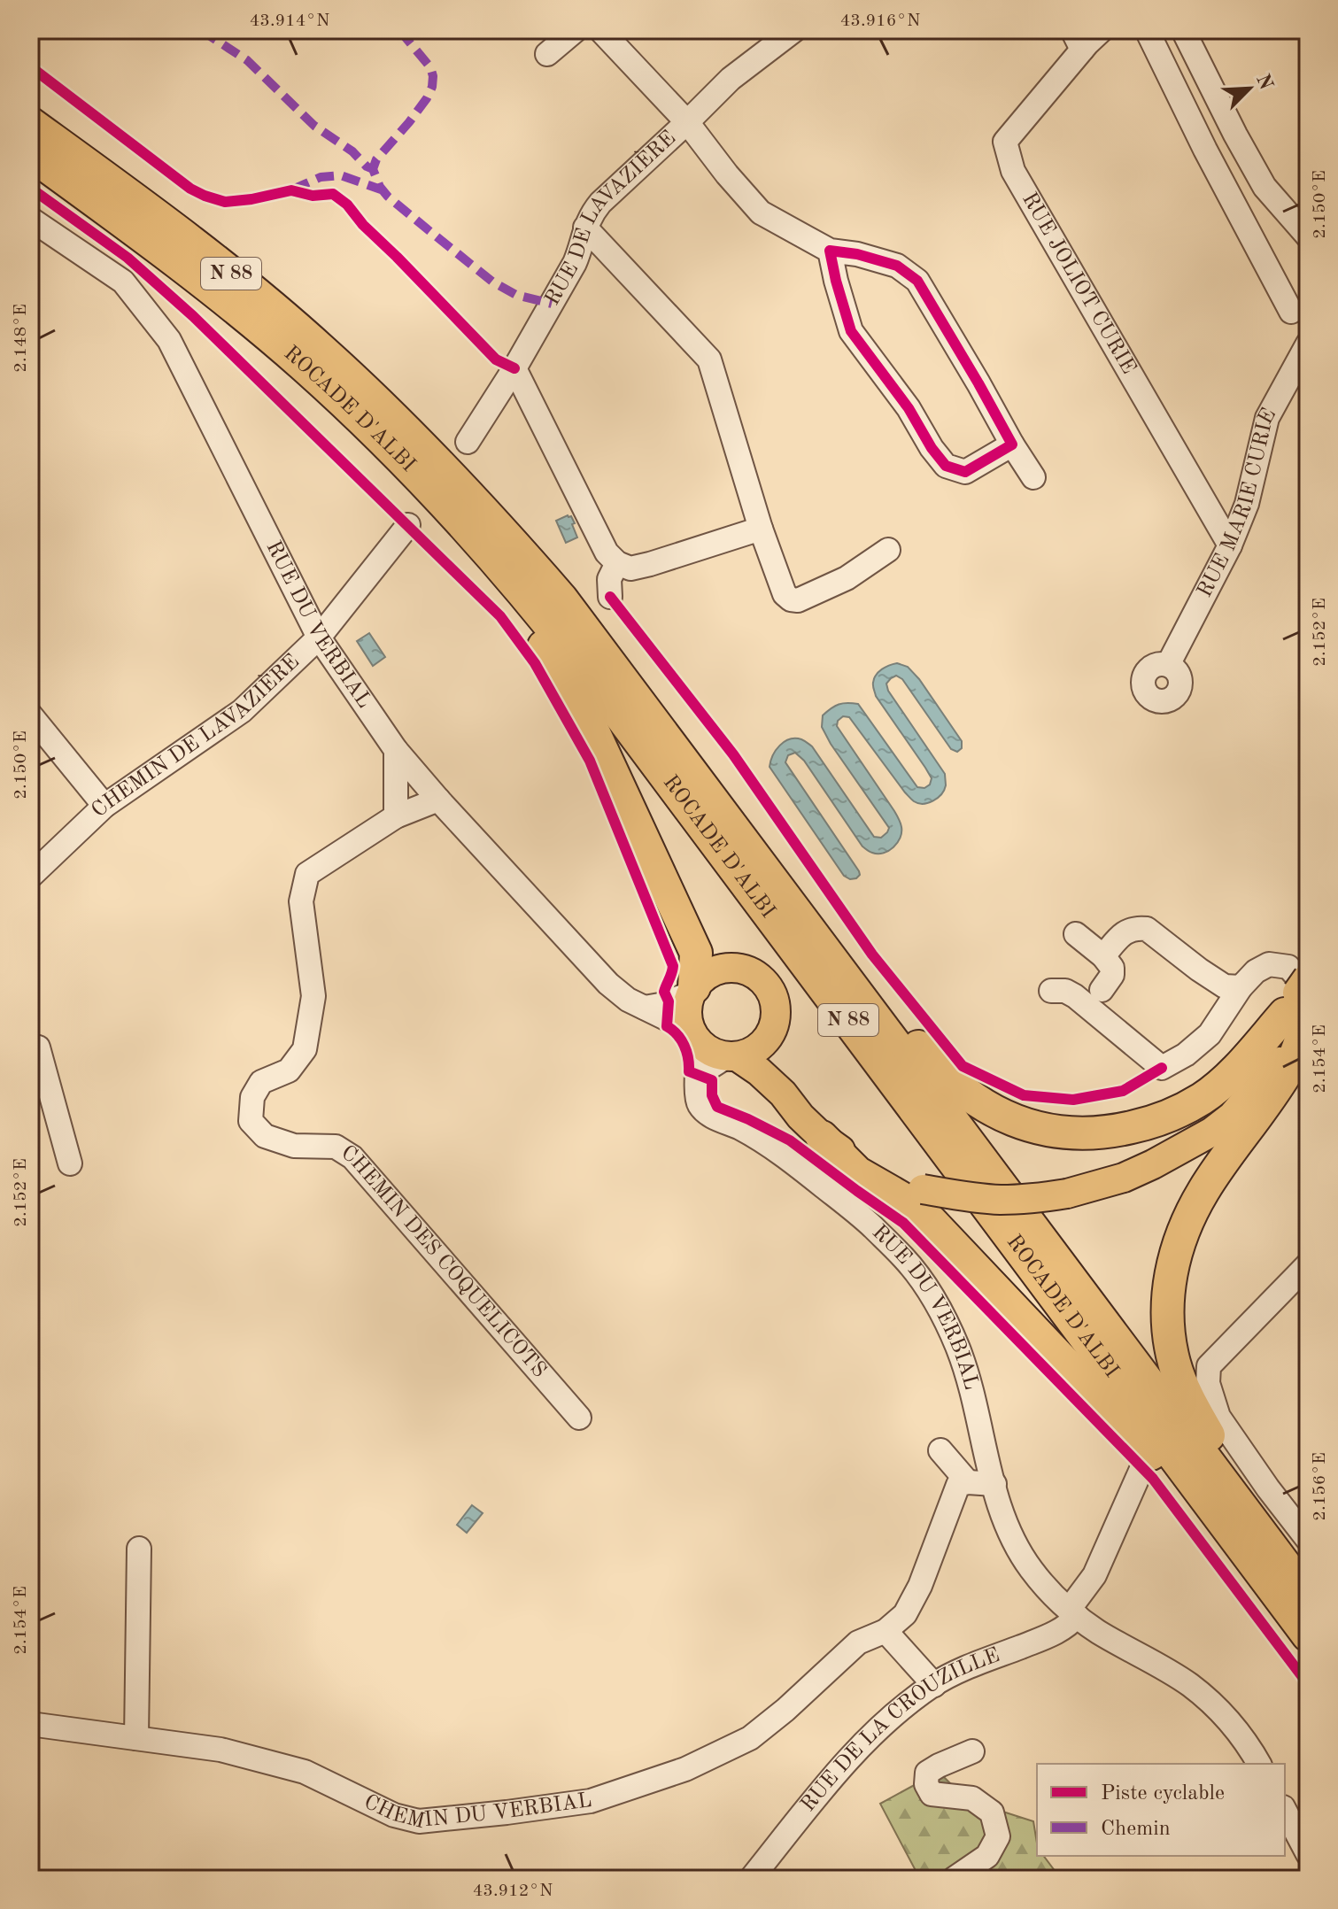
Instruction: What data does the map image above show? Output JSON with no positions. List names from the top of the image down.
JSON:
{
  "streets": {
    "highway": ["N 88", "ROCADE D'ALBI"],
    "street": [
      "RUE DE LAVAZIÈRE",
      "RUE JOLIOT CURIE",
      "RUE MARIE CURIE",
      "RUE DU VERBIAL",
      "CHEMIN DE LAVAZIÈRE",
      "CHEMIN DES COQUELICOTS",
      "RUE DE LA CROUZILLE",
      "CHEMIN DU VERBIAL"
    ]
  },
  "crossings": [
    ["RUE JOLIOT CURIE", "RUE MARIE CURIE"],
    ["RUE DU VERBIAL", "CHEMIN DE LAVAZIÈRE"],
    ["RUE DU VERBIAL", "CHEMIN DES COQUELICOTS"],
    ["RUE DU VERBIAL", "RUE DE LA CROUZILLE"]
  ],
  "legend": ["Piste cyclable", "Chemin"],
  "north": "top right",
  "coordinates": [
    "43.914°N",
    "43.916°N",
    "2.150°E",
    "2.148°E",
    "2.152°E",
    "2.154°E",
    "2.156°E",
    "43.912°N"
  ]
}
